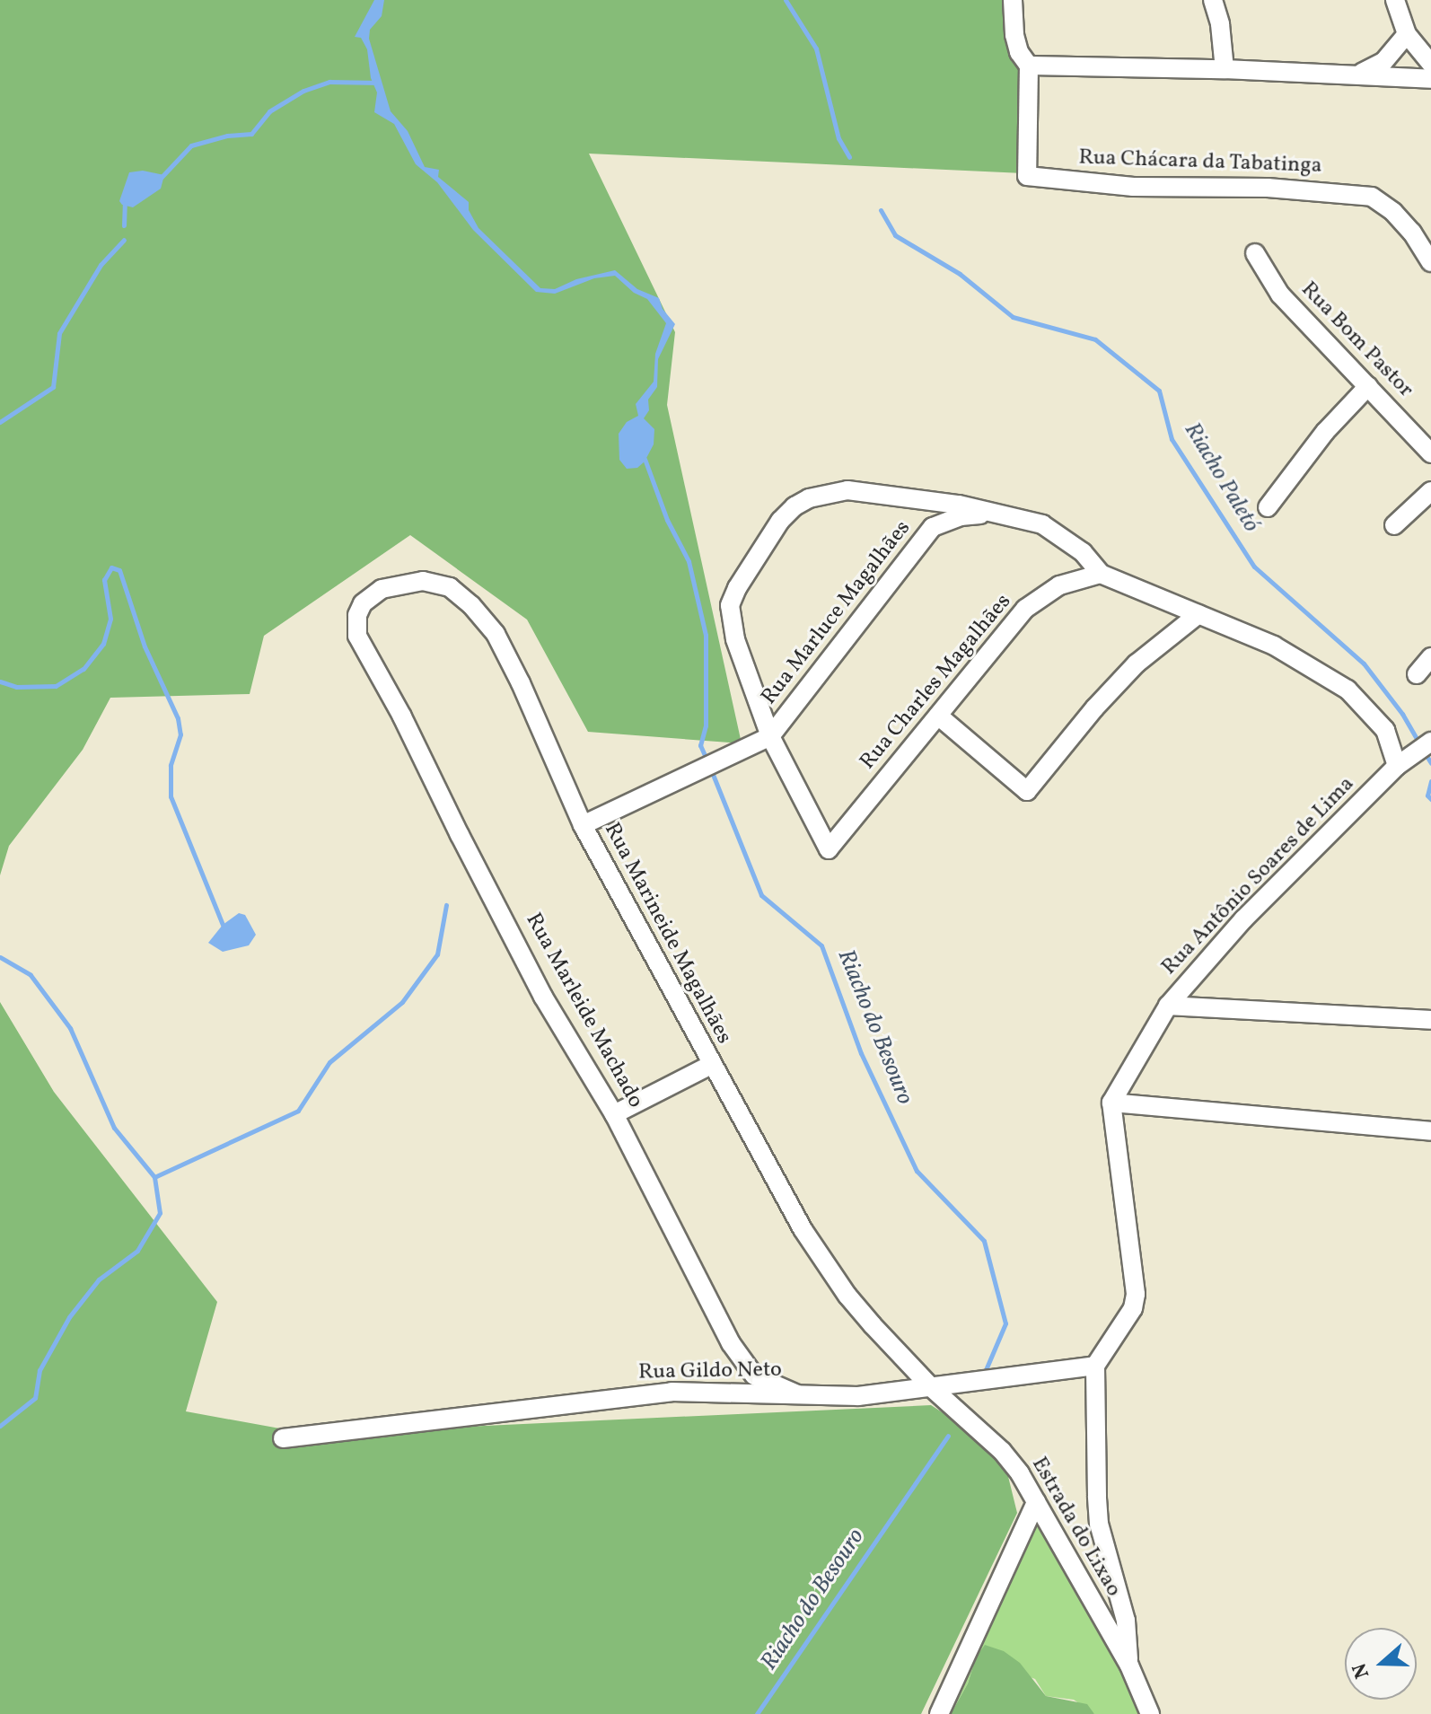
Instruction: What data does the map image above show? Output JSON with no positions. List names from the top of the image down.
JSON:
{
  "streets": {
    "street": [
      "Rua Chácara da Tabatinga",
      "Rua Bom Pastor",
      "Rua Marluce Magalhães",
      "Rua Charles Magalhães",
      "Rua Antônio Soares de Lima",
      "Rua Marineide Magalhães",
      "Rua Marleide Machado",
      "Rua Gildo Neto",
      "Estrada do Lixao"
    ]
  },
  "crossings": [
    ["Rua Marluce Magalhães", "Rua Charles Magalhães"],
    ["Rua Marluce Magalhães", "Rua Marineide Magalhães"],
    ["Rua Marineide Magalhães", "Rua Marleide Machado"],
    ["Rua Marineide Magalhães", "Rua Gildo Neto"],
    ["Rua Marineide Magalhães", "Estrada do Lixao"],
    ["Rua Marleide Machado", "Rua Gildo Neto"],
    ["Rua Gildo Neto", "Estrada do Lixao"]
  ],
  "water": ["Riacho Paletó", "Riacho do Besouro"],
  "north": "left"
}
